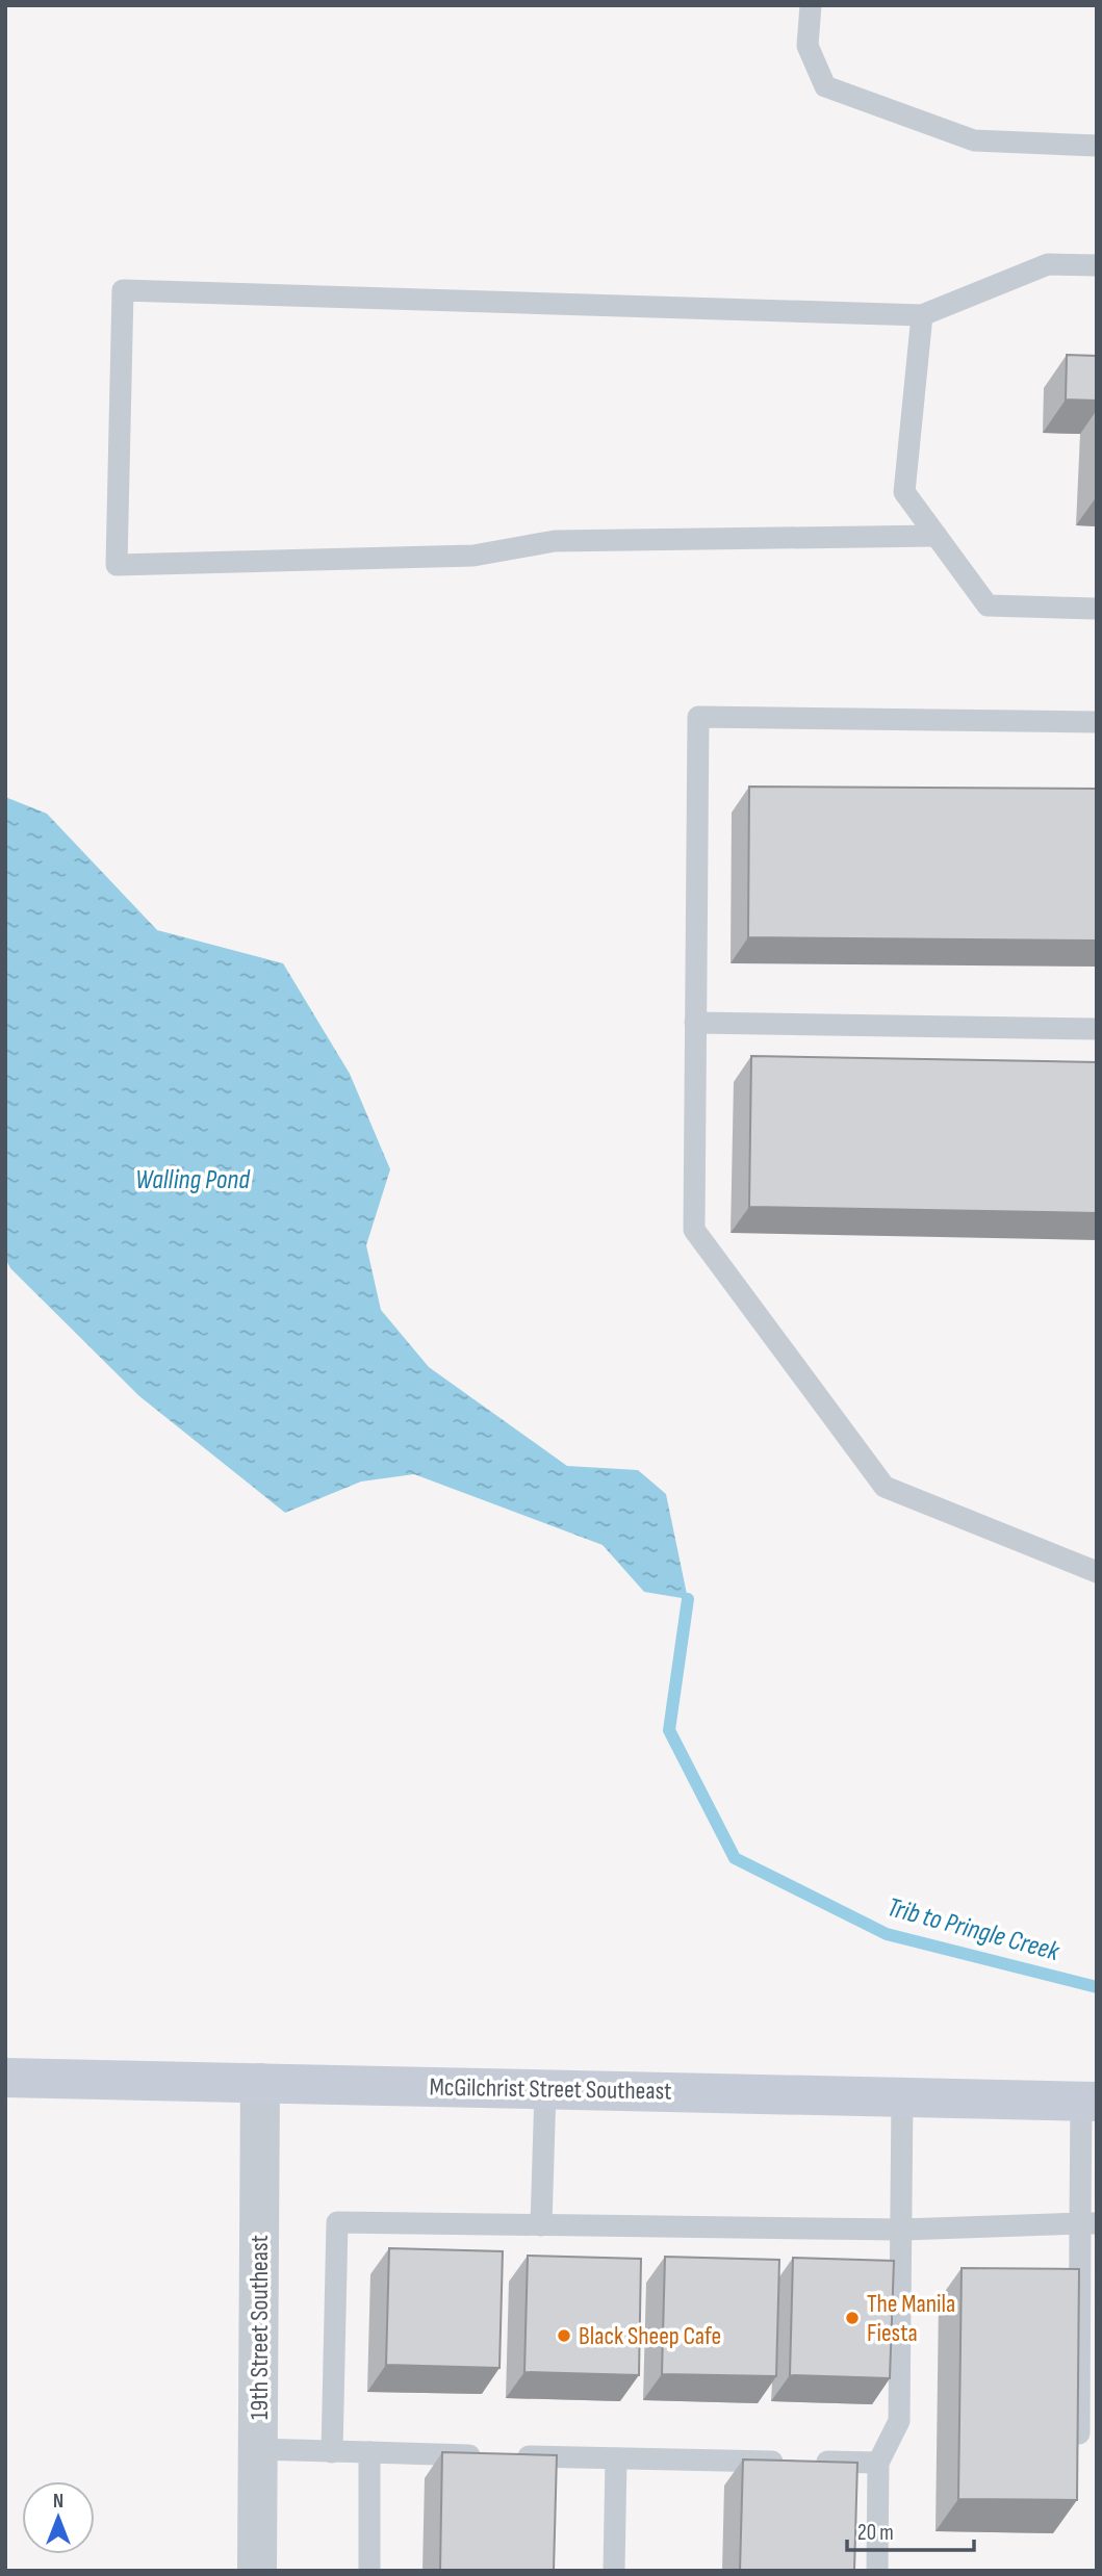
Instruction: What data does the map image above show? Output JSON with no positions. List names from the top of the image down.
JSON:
{
  "streets": {
    "street": ["McGilchrist Street Southeast", "19th Street Southeast"]
  },
  "crossings": [
    ["McGilchrist Street Southeast", "19th Street Southeast"]
  ],
  "water": ["Walling Pond", "Trib to Pringle Creek"],
  "places": ["The Manila Fiesta", "Black Sheep Cafe"],
  "scale_bar": "20 m",
  "north": "top"
}
